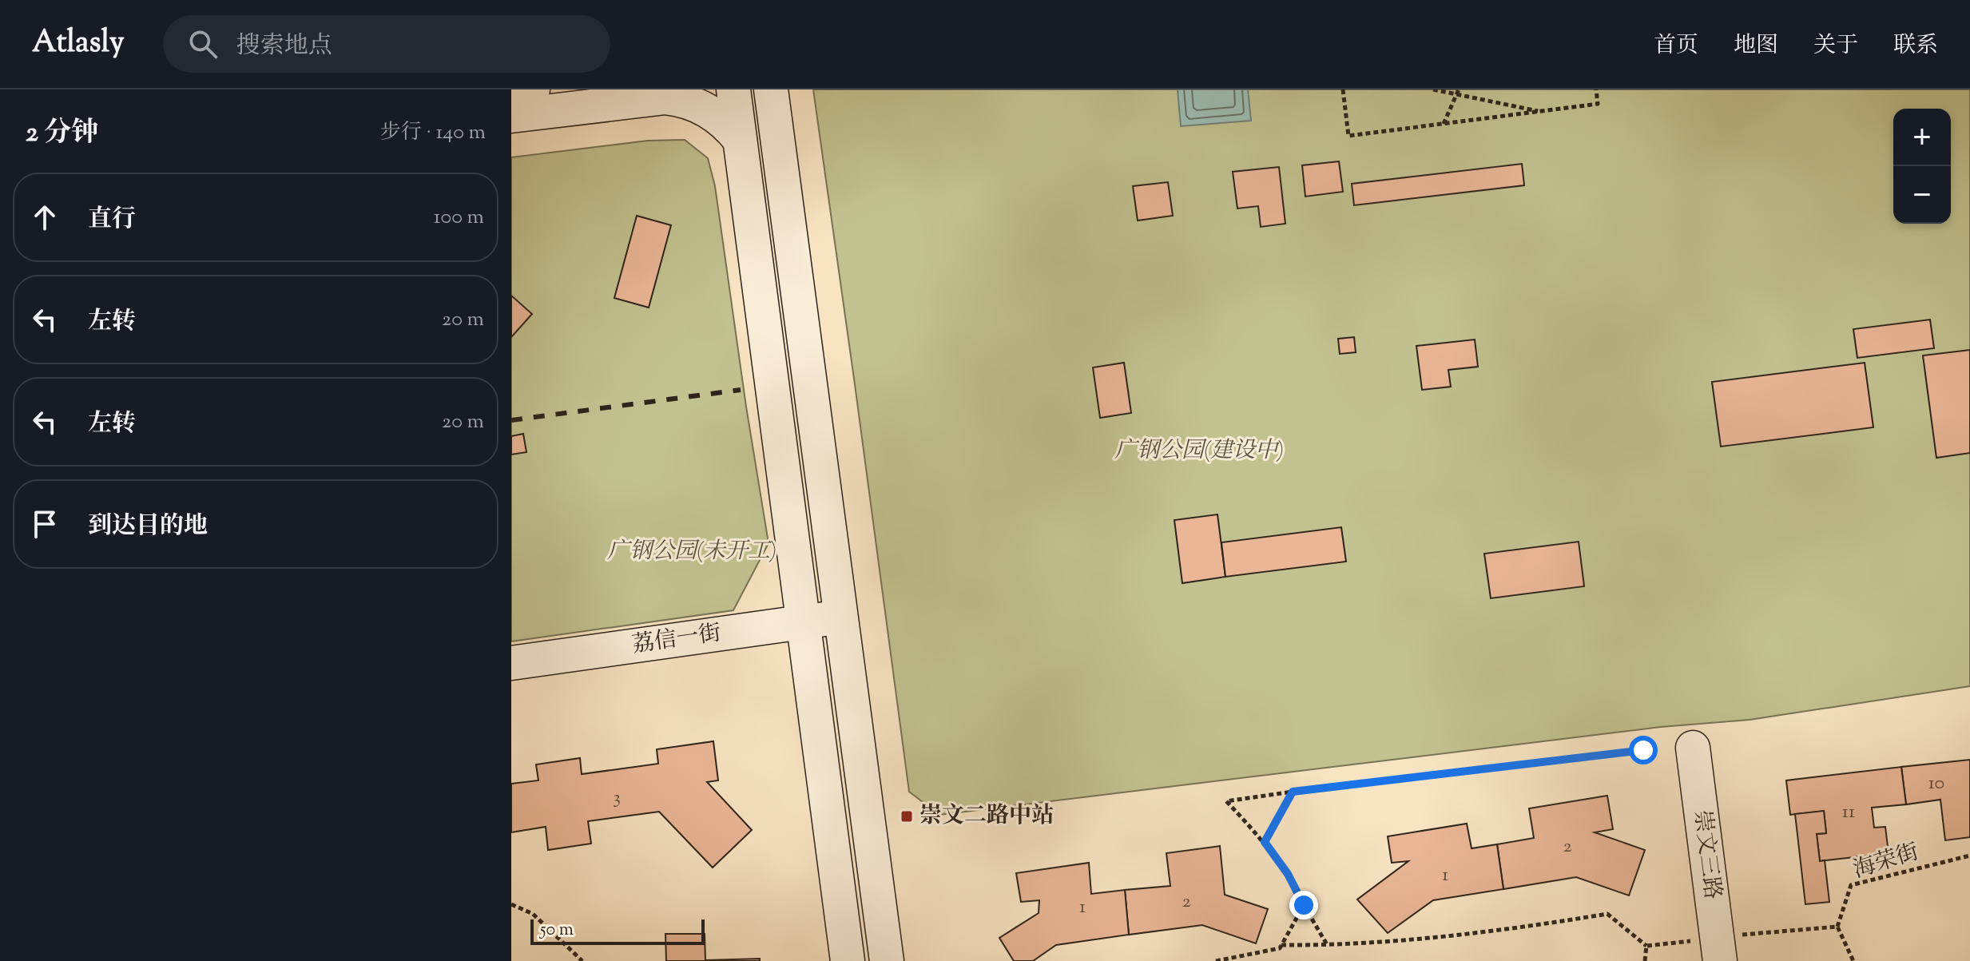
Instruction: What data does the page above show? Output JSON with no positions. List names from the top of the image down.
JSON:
{
  "streets": {
    "main road": ["荔信一街", "崇文三路"],
    "path": ["海荣街"]
  },
  "parks": ["广钢公园(建设中)", "广钢公园(未开工)"],
  "places": {
    "transit": ["崇文二路中站"]
  },
  "house_numbers": [
    "10",
    "3",
    "11",
    "2",
    "1",
    "2",
    "1"
  ],
  "scale_bar": "50 m",
  "page": {
    "header": "Atlasly",
    "search": "搜索地点",
    "nav": [
      "首页",
      "地图",
      "关于",
      "联系"
    ],
    "heading": ["2 分钟", "步行 · 140 m"],
    "map_buttons": ["+", "−"],
    "list": [
      ["直行", "100 m"],
      ["左转", "20 m"],
      ["左转", "20 m"],
      "到达目的地"
    ],
    "scale": "50 m"
  }
}
